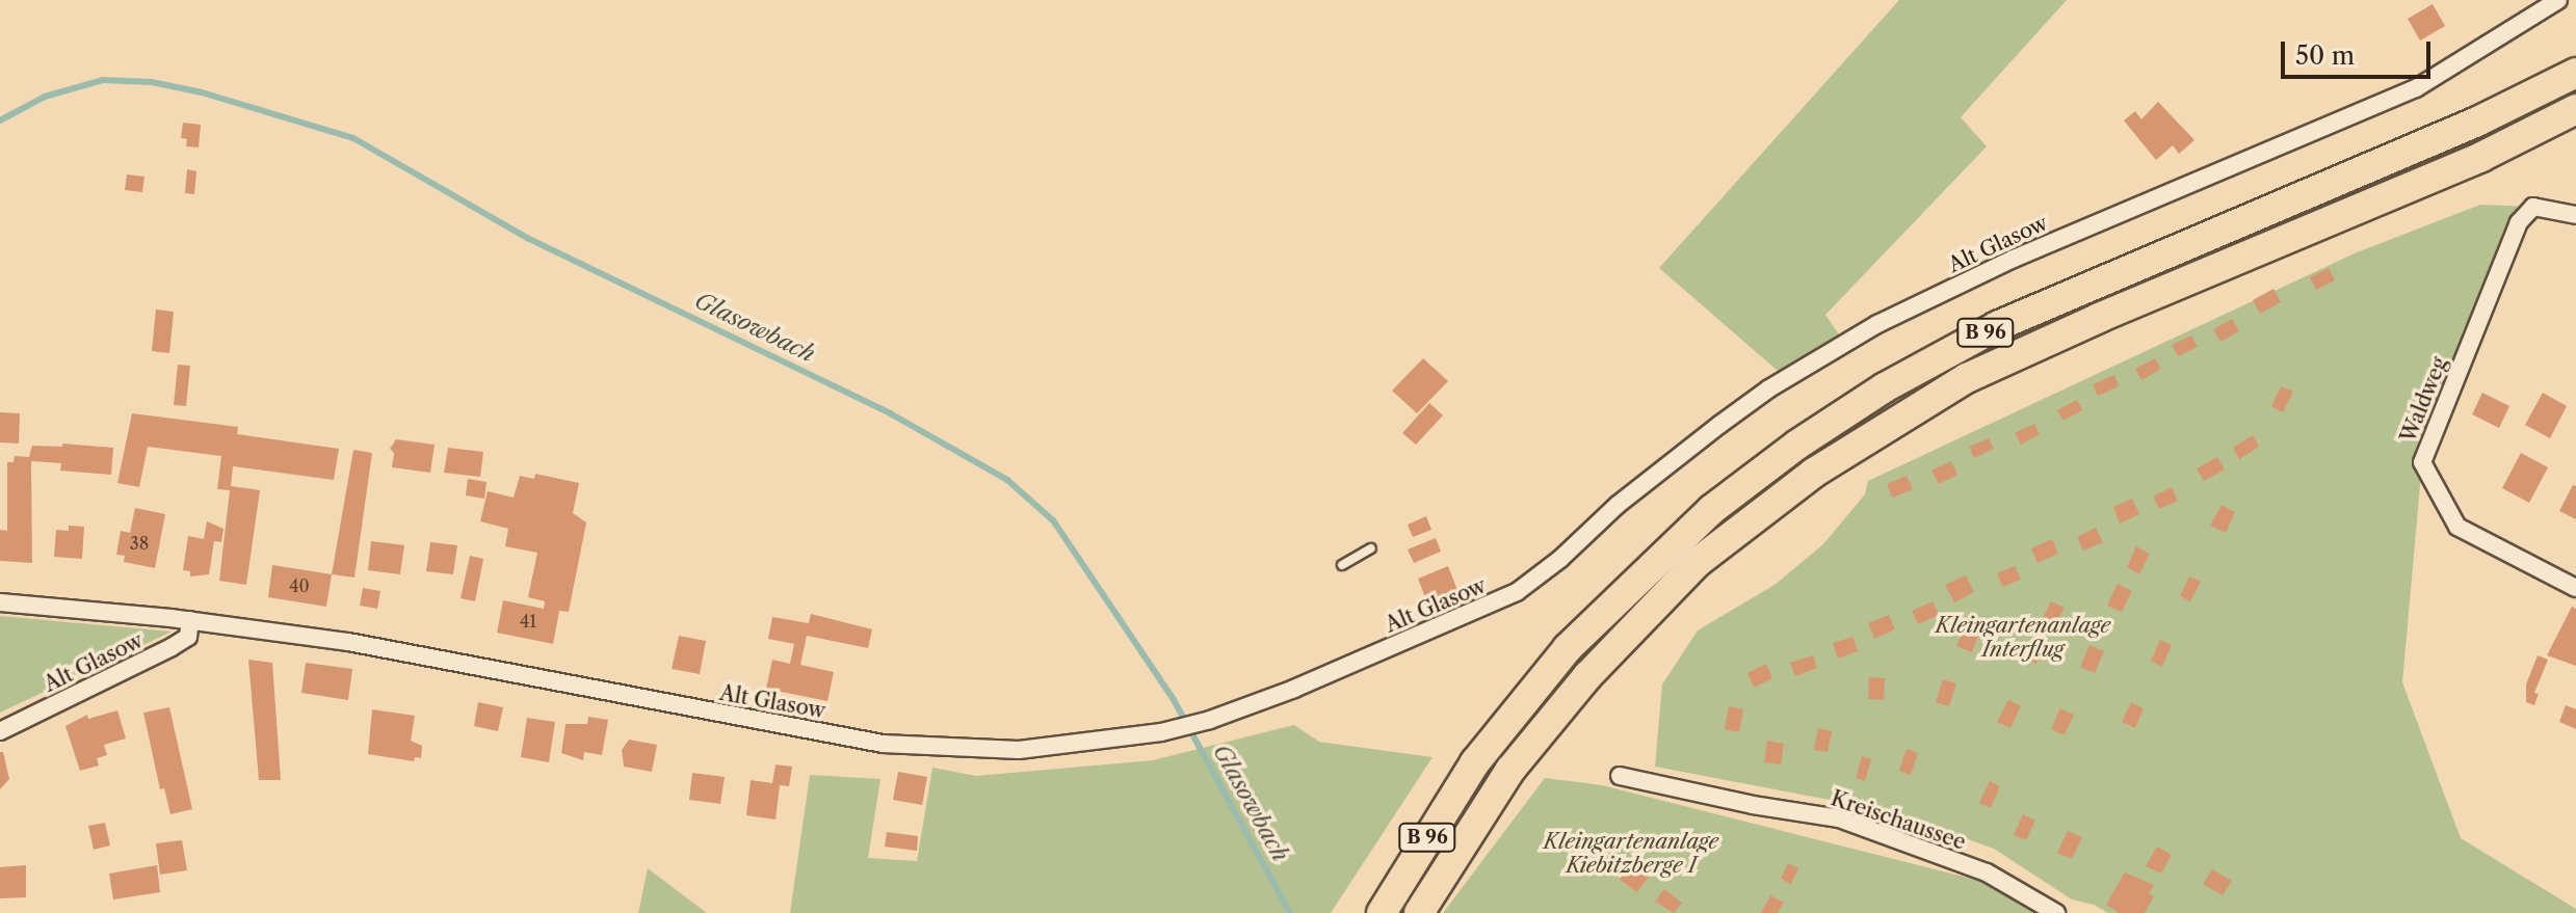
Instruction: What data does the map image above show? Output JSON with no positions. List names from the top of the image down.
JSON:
{
  "streets": {
    "highway": ["B 96"],
    "street": ["Alt Glasow", "Waldweg", "Kreischaussee"]
  },
  "water": ["Glasowbach"],
  "parks": ["Kleingartenanlage Interflug", "Kleingartenanlage Kiebitzberge I"],
  "house_numbers": ["38", "40", "41"],
  "scale_bar": "50 m"
}
